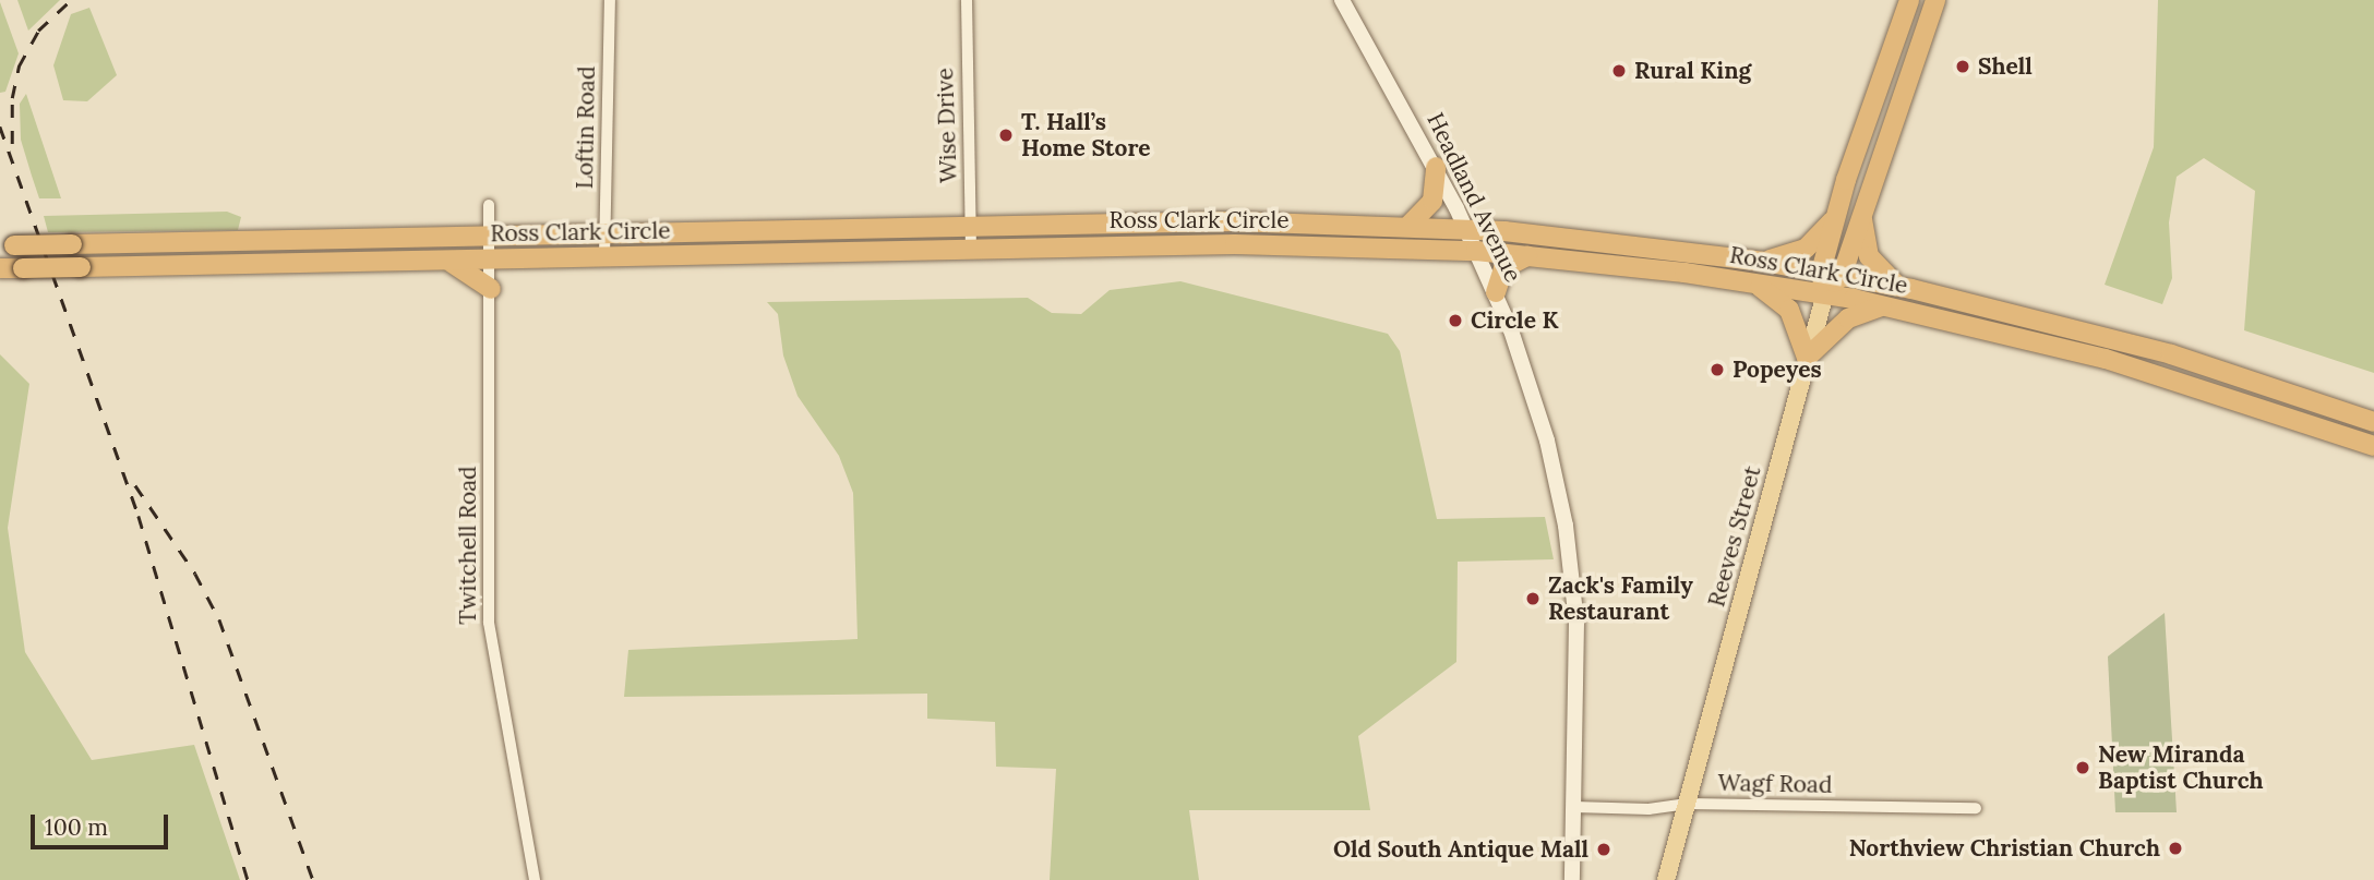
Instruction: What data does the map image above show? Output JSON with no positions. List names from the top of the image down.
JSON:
{
  "streets": {
    "highway": ["Ross Clark Circle", "Reeves Street"],
    "main road": ["Headland Avenue"],
    "street": [
      "Wise Drive",
      "Loftin Road",
      "Twitchell Road",
      "Wagf Road"
    ]
  },
  "crossings": [
    ["Wise Drive", "Ross Clark Circle"],
    ["Loftin Road", "Ross Clark Circle"],
    ["Headland Avenue", "Ross Clark Circle"],
    ["Headland Avenue", "Wagf Road"],
    ["Ross Clark Circle", "Reeves Street"],
    ["Ross Clark Circle", "Twitchell Road"],
    ["Reeves Street", "Wagf Road"]
  ],
  "places": [
    "Shell",
    "Rural King",
    "T. Hall’s Home Store",
    "Circle K",
    "Popeyes",
    "Zack's Family Restaurant",
    "New Miranda Baptist Church",
    "Northview Christian Church",
    "Old South Antique Mall"
  ],
  "scale_bar": "100 m"
}
